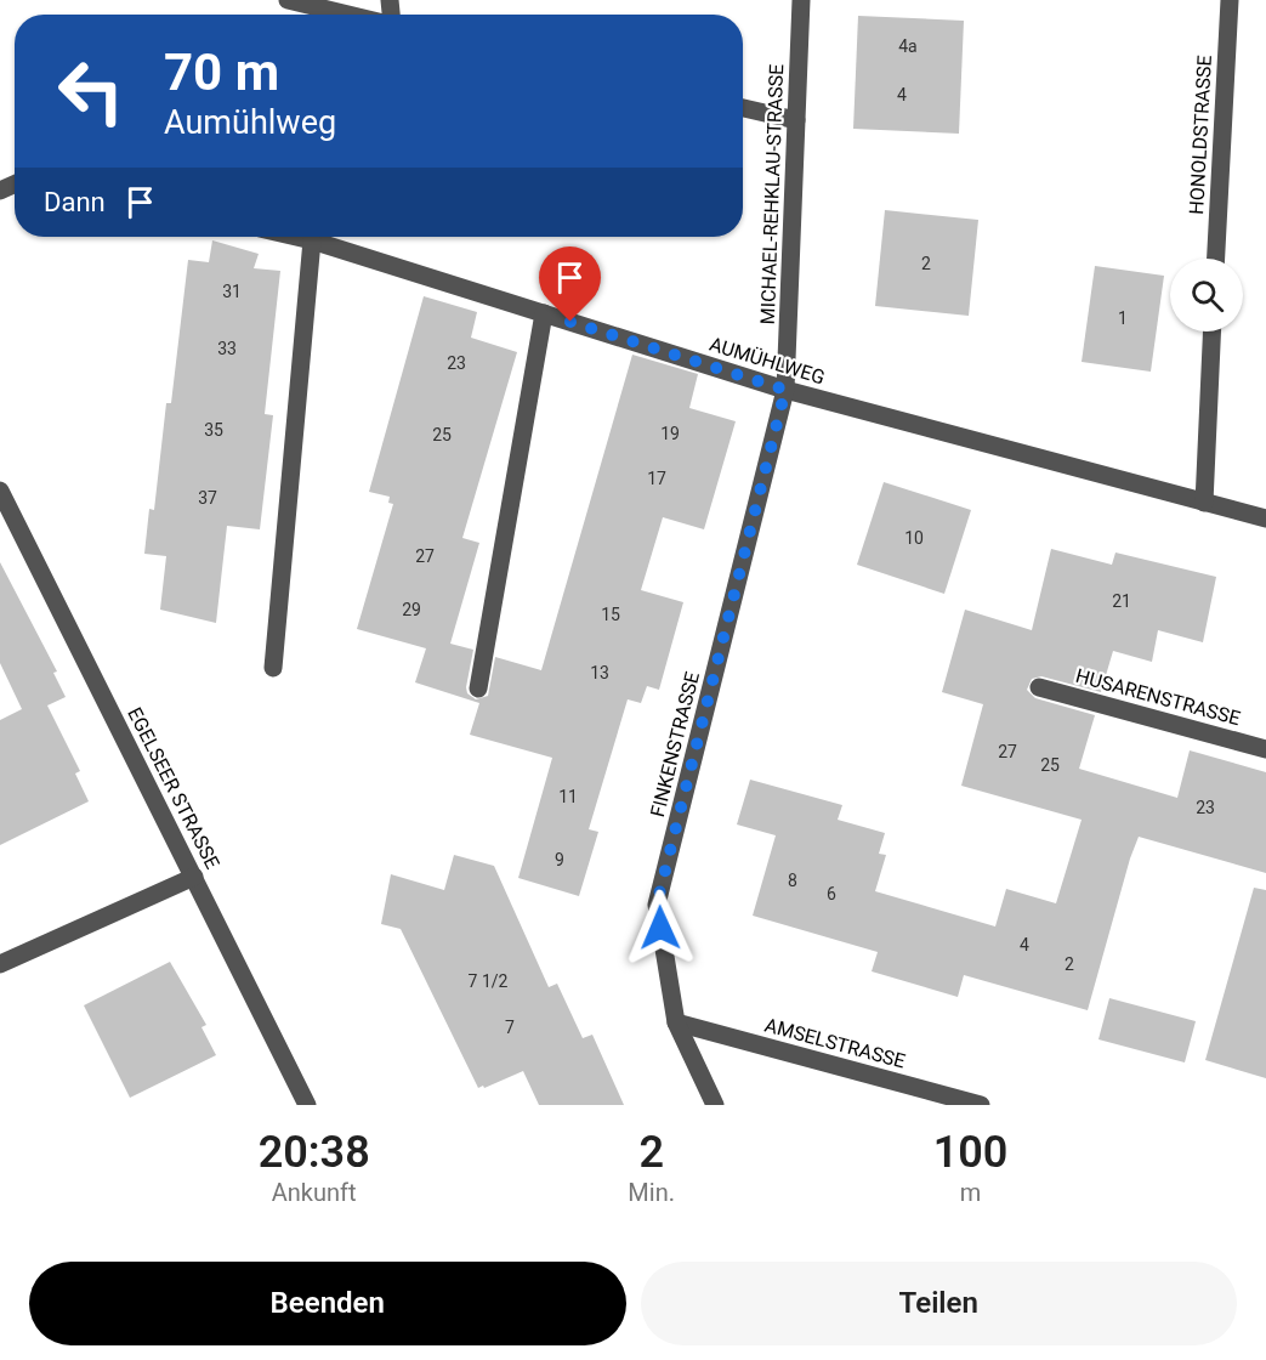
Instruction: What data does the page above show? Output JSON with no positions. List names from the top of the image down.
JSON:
{
  "streets": {
    "street": [
      "HONOLDSTRASSE",
      "MICHAEL-REHKLAU-STRASSE",
      "AUMÜHLWEG",
      "HUSARENSTRASSE",
      "FINKENSTRASSE",
      "EGELSEER STRASSE",
      "AMSELSTRASSE"
    ]
  },
  "crossings": [
    ["MICHAEL-REHKLAU-STRASSE", "AUMÜHLWEG"],
    ["MICHAEL-REHKLAU-STRASSE", "FINKENSTRASSE"],
    ["AUMÜHLWEG", "FINKENSTRASSE"],
    ["FINKENSTRASSE", "AMSELSTRASSE"]
  ],
  "house_numbers": [
    "4a",
    "4",
    "2",
    "31",
    "1",
    "33",
    "23",
    "35",
    "19",
    "25",
    "17",
    "37",
    "10",
    "27",
    "21",
    "29",
    "15",
    "13",
    "27",
    "25",
    "11",
    "23",
    "9",
    "8",
    "6",
    "4",
    "2",
    "7 1/2",
    "7"
  ],
  "page": {
    "turn": ["70 m", "Aumühlweg"],
    "then": "Dann",
    "eta": [
      "20:38",
      "Ankunft",
      "2",
      "Min.",
      "100",
      "m"
    ],
    "buttons": ["Beenden", "Teilen"]
  }
}
